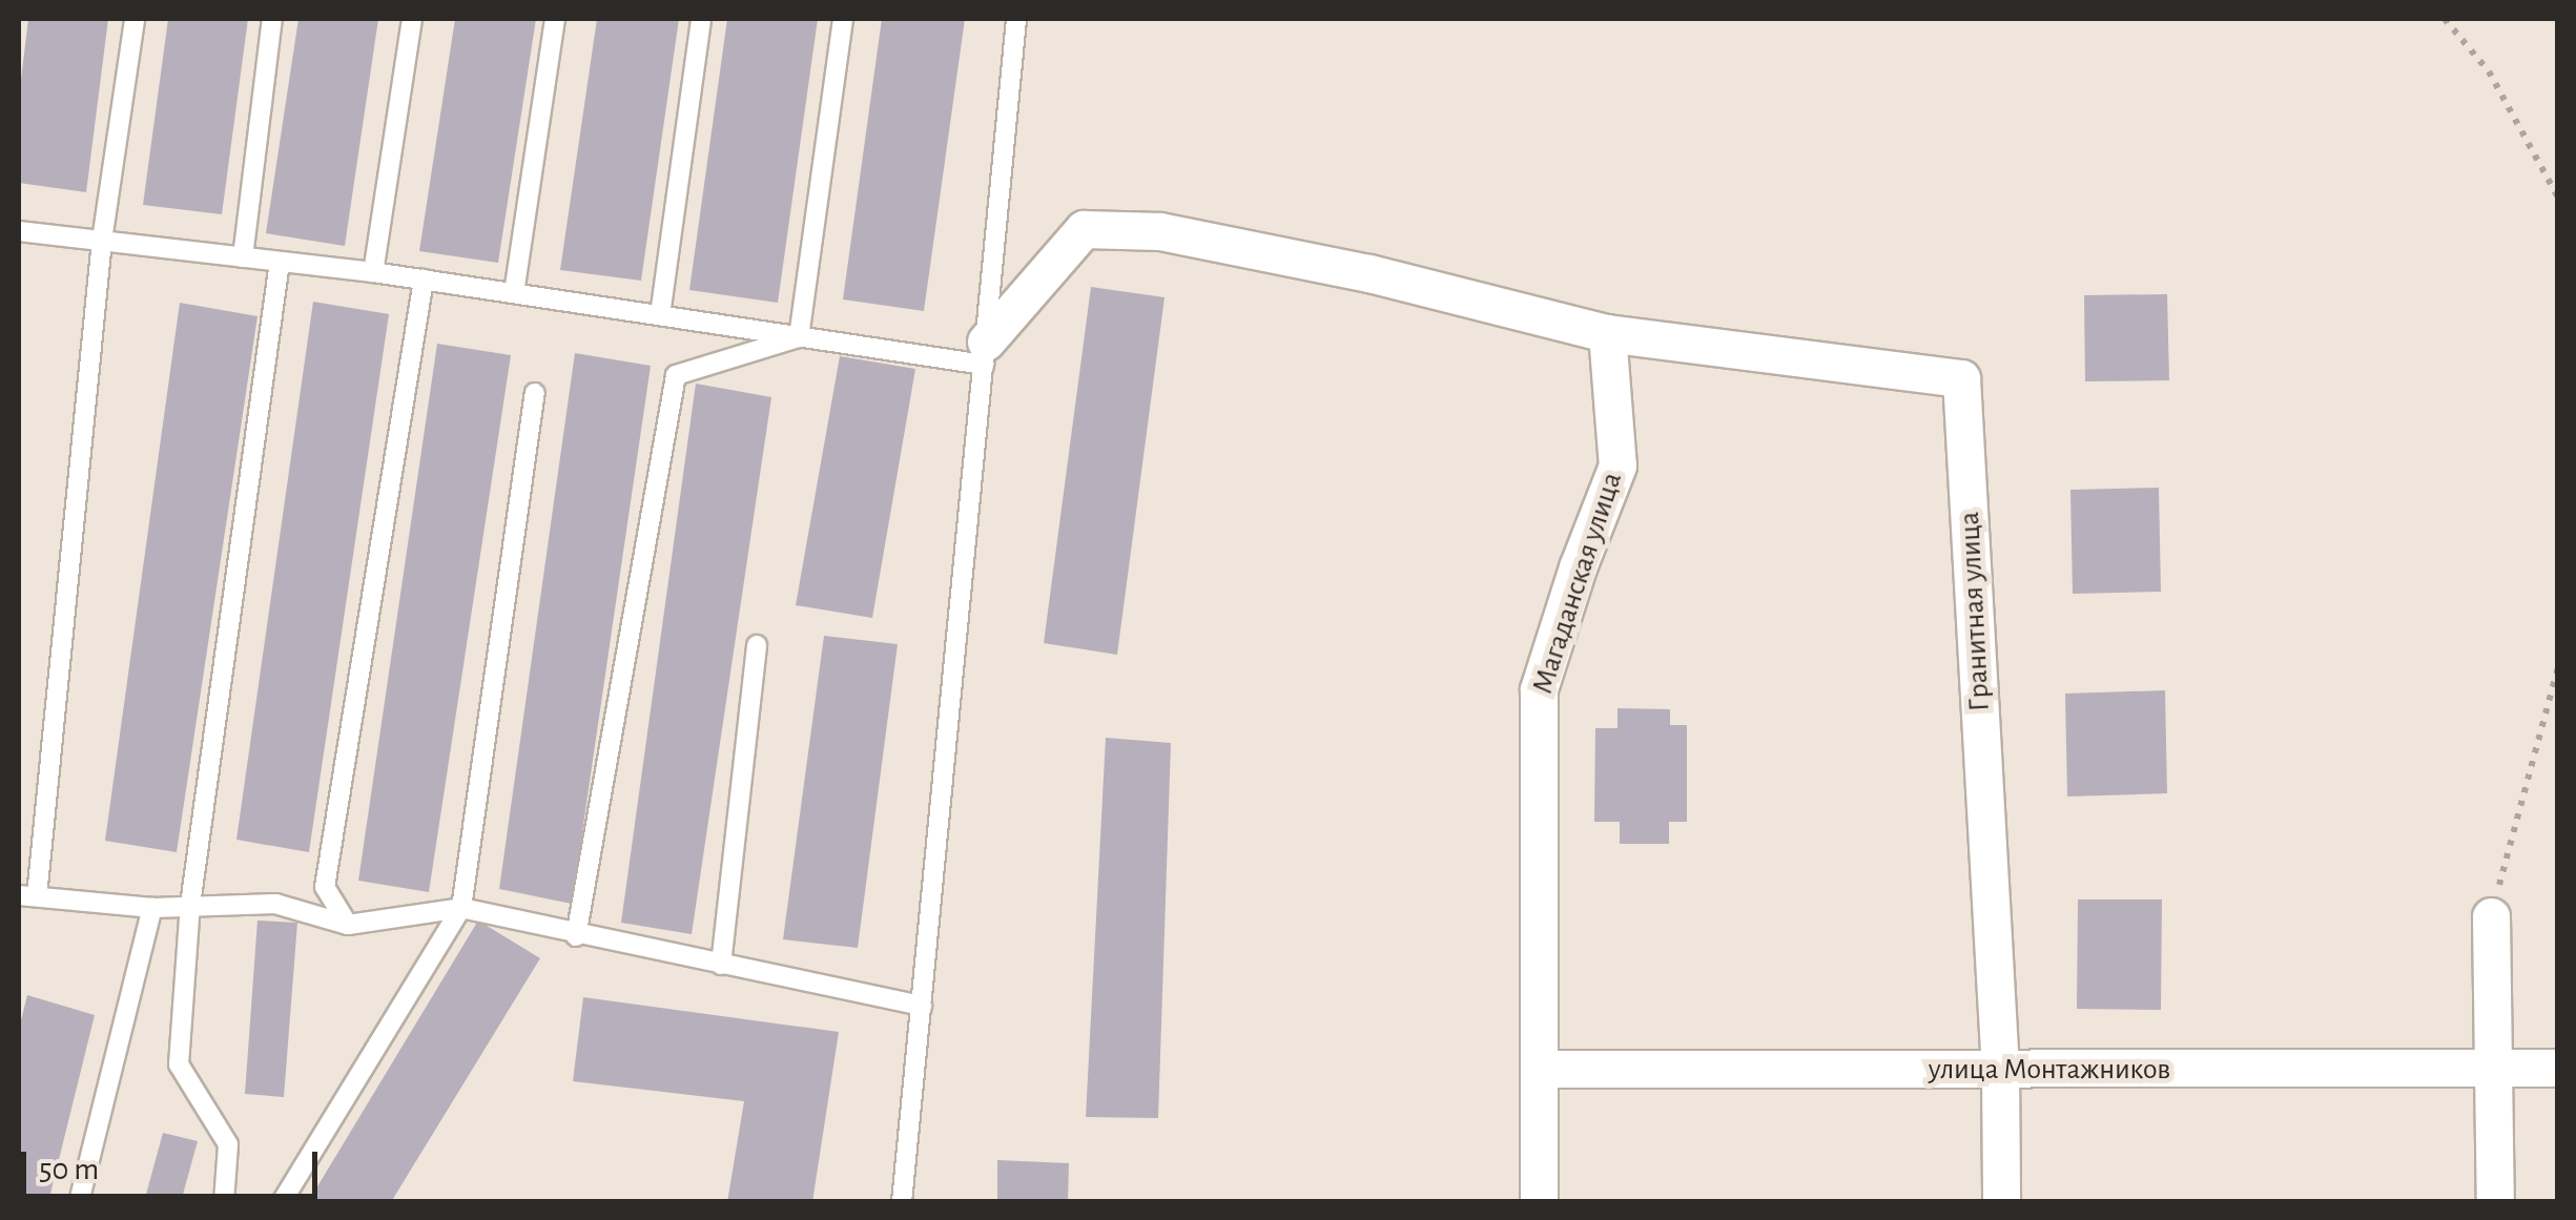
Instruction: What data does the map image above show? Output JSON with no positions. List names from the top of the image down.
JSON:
{
  "streets": {
    "street": ["Магаданская улица", "Гранитная улица", "улица Монтажников"]
  },
  "crossings": [
    ["Магаданская улица", "Гранитная улица"],
    ["Магаданская улица", "улица Монтажников"],
    ["Гранитная улица", "улица Монтажников"]
  ],
  "scale_bar": "50 m"
}
